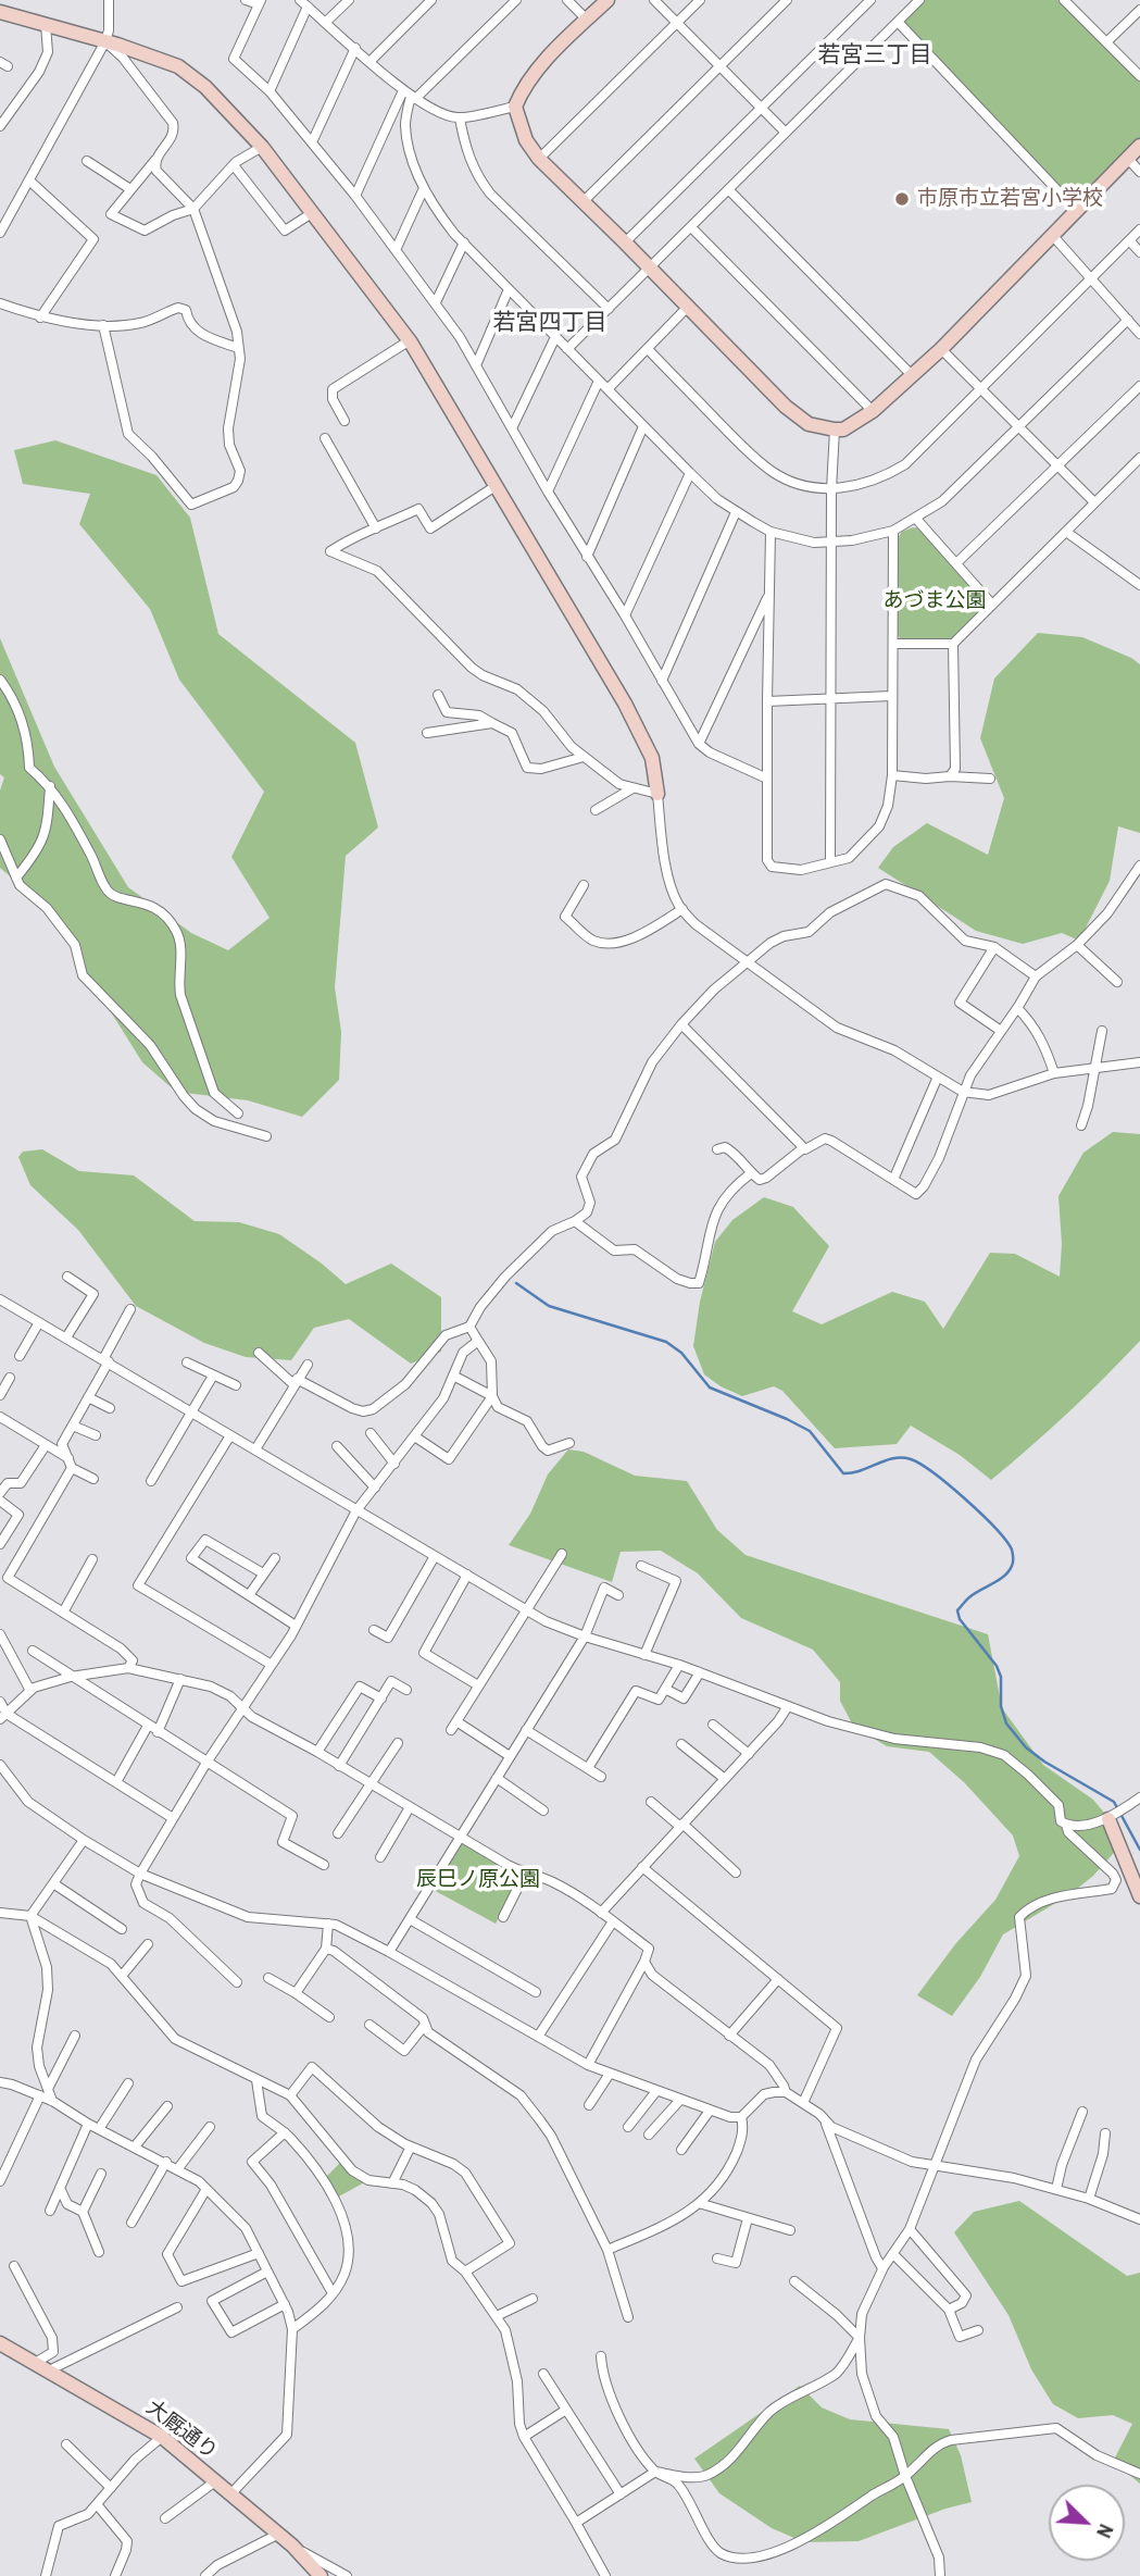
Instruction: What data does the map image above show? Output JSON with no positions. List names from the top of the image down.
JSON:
{
  "streets": {
    "street": ["大厩通り"]
  },
  "districts": ["若宮三丁目", "若宮四丁目"],
  "parks": ["あづま公園", "辰巳ノ原公園"],
  "places": ["市原市立若宮小学校"],
  "north": "bottom right"
}
